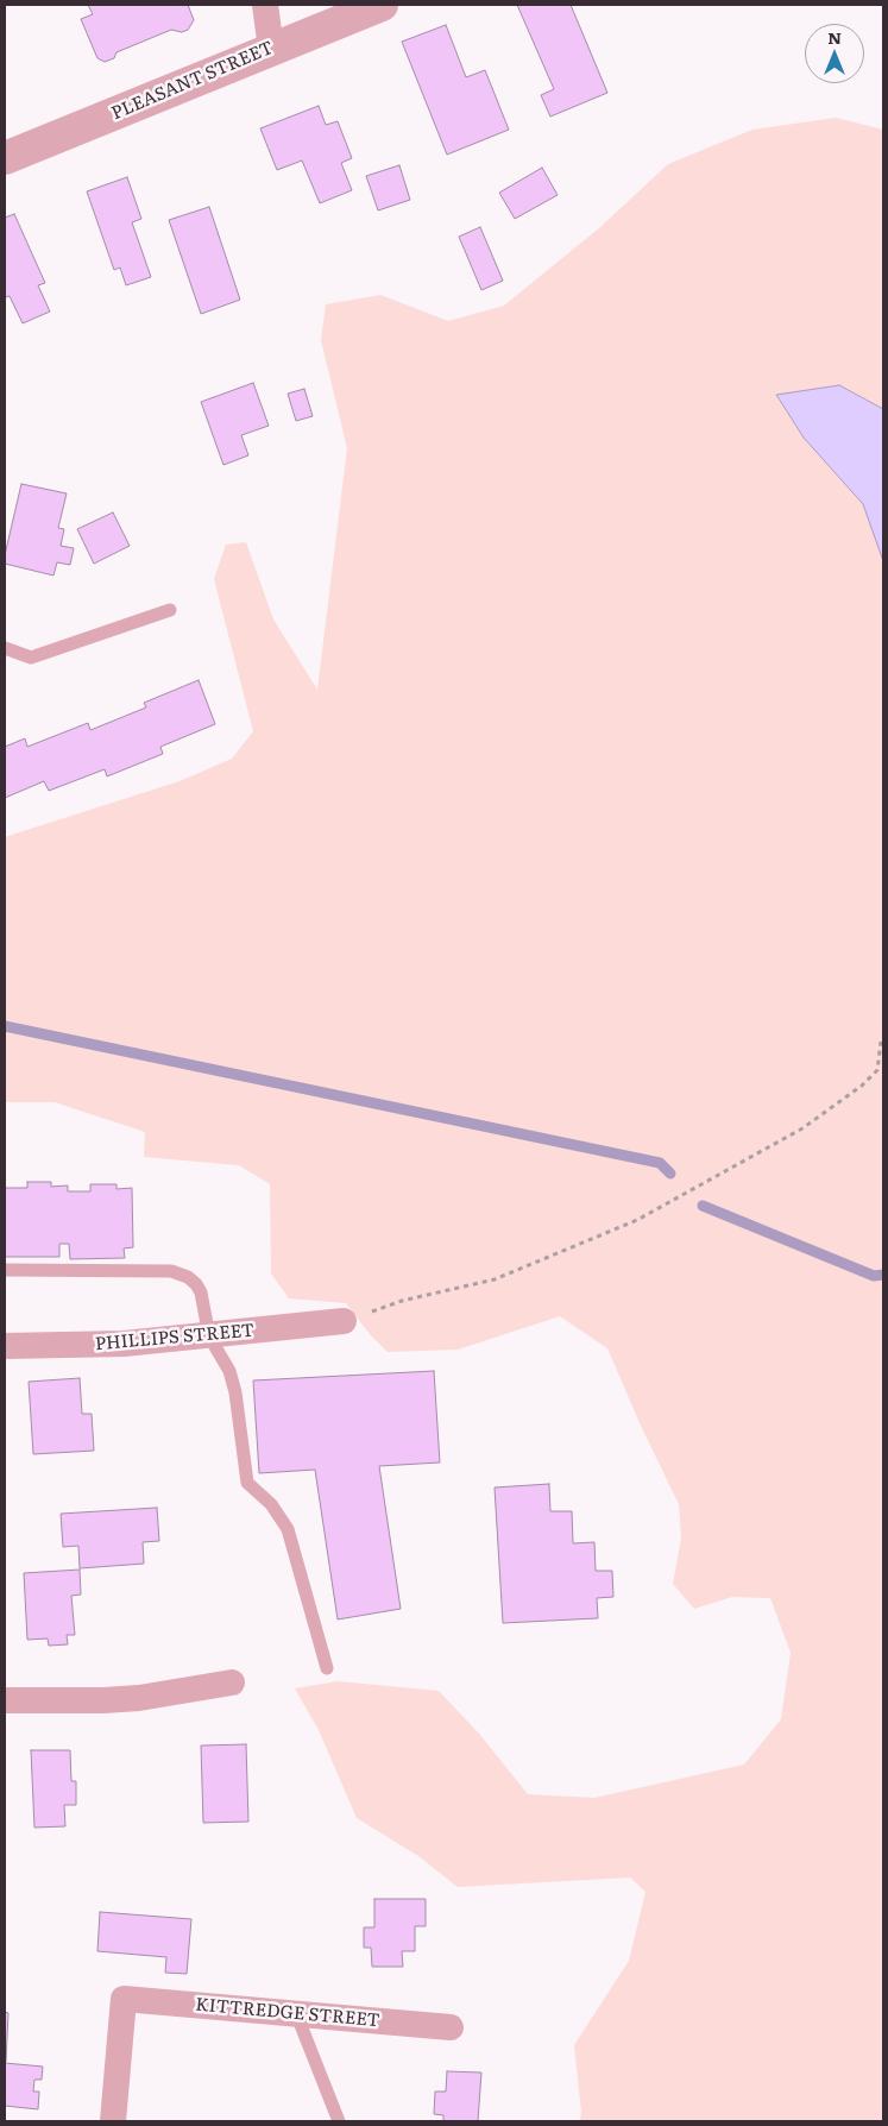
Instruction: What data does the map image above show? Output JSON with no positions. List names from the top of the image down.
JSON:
{
  "streets": {
    "street": ["PLEASANT STREET", "PHILLIPS STREET", "KITTREDGE STREET"]
  },
  "north": "top"
}
